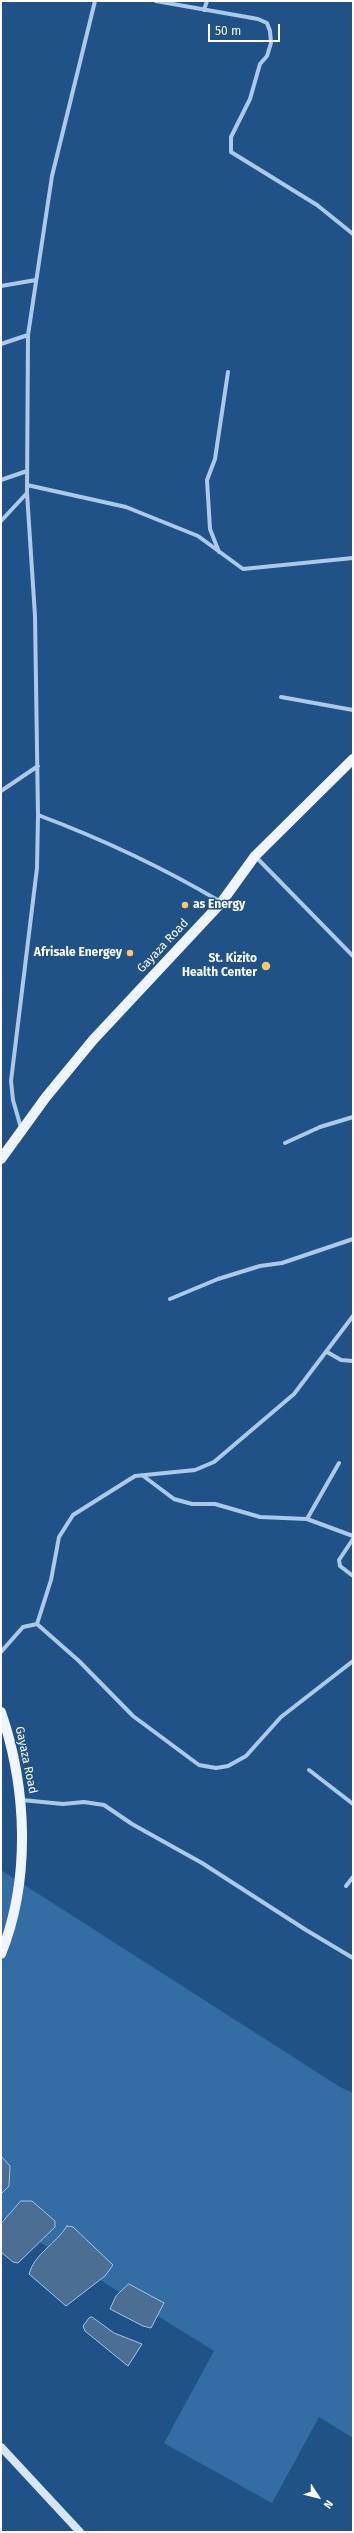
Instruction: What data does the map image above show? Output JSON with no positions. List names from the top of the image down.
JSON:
{
  "streets": {
    "main road": ["Gayaza Road"]
  },
  "places": ["as Energy", "Afrisale Energey", "St. Kizito Health Center"],
  "scale_bar": "50 m",
  "north": "bottom right"
}
